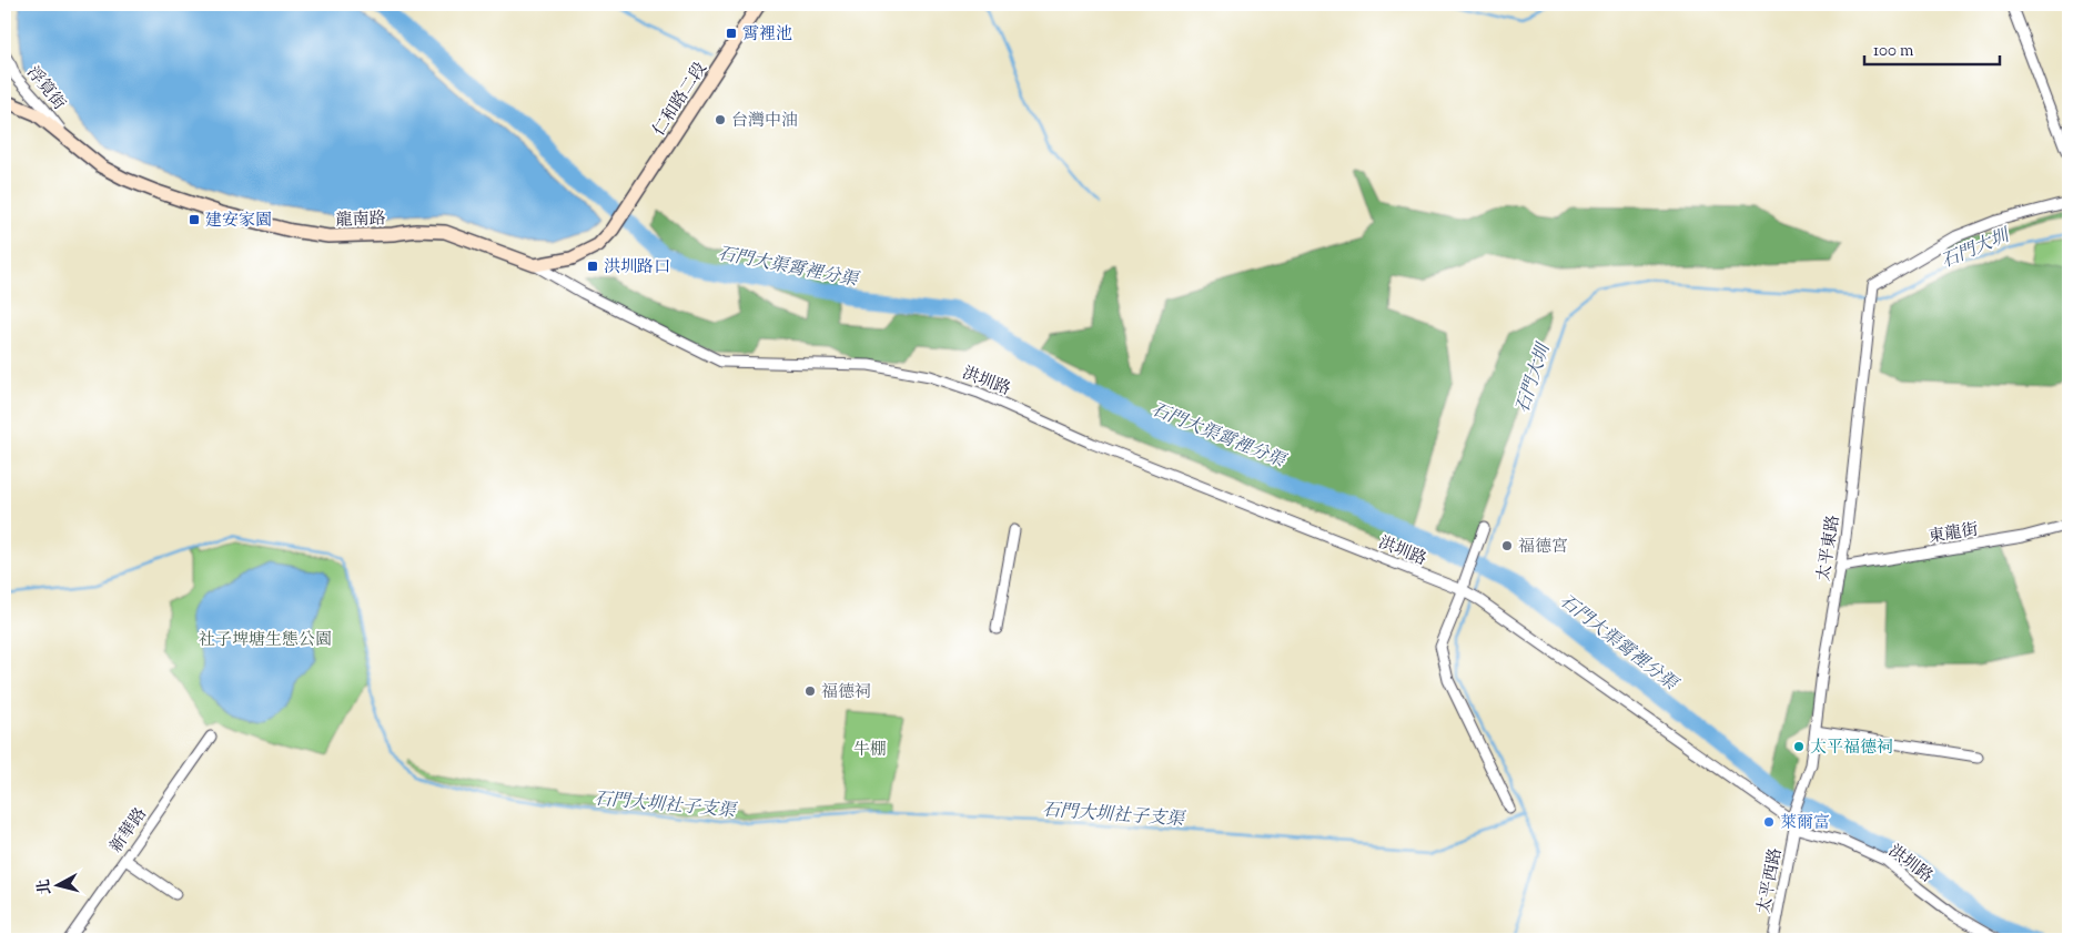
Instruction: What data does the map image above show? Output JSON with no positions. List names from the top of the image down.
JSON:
{
  "streets": {
    "main road": ["仁和路二段", "龍南路"],
    "street": [
      "浮筧街",
      "洪圳路",
      "東龍街",
      "太平東路",
      "新華路",
      "太平西路"
    ]
  },
  "crossings": [
    ["浮筧街", "龍南路"],
    ["仁和路二段", "龍南路"],
    ["龍南路", "洪圳路"],
    ["洪圳路", "太平東路"],
    ["洪圳路", "太平西路"],
    ["東龍街", "太平東路"],
    ["太平東路", "太平西路"]
  ],
  "water": ["石門大圳", "石門大渠霄裡分渠", "石門大圳社子支渠"],
  "parks": ["社子埤塘生態公園", "牛棚"],
  "places": {
    "transit": ["霄裡池", "建安家園", "洪圳路口"],
    "other": [
      "台灣中油",
      "福德宮",
      "福德祠",
      "太平福德祠",
      "萊爾富"
    ]
  },
  "scale_bar": "100 m",
  "north": "left"
}
